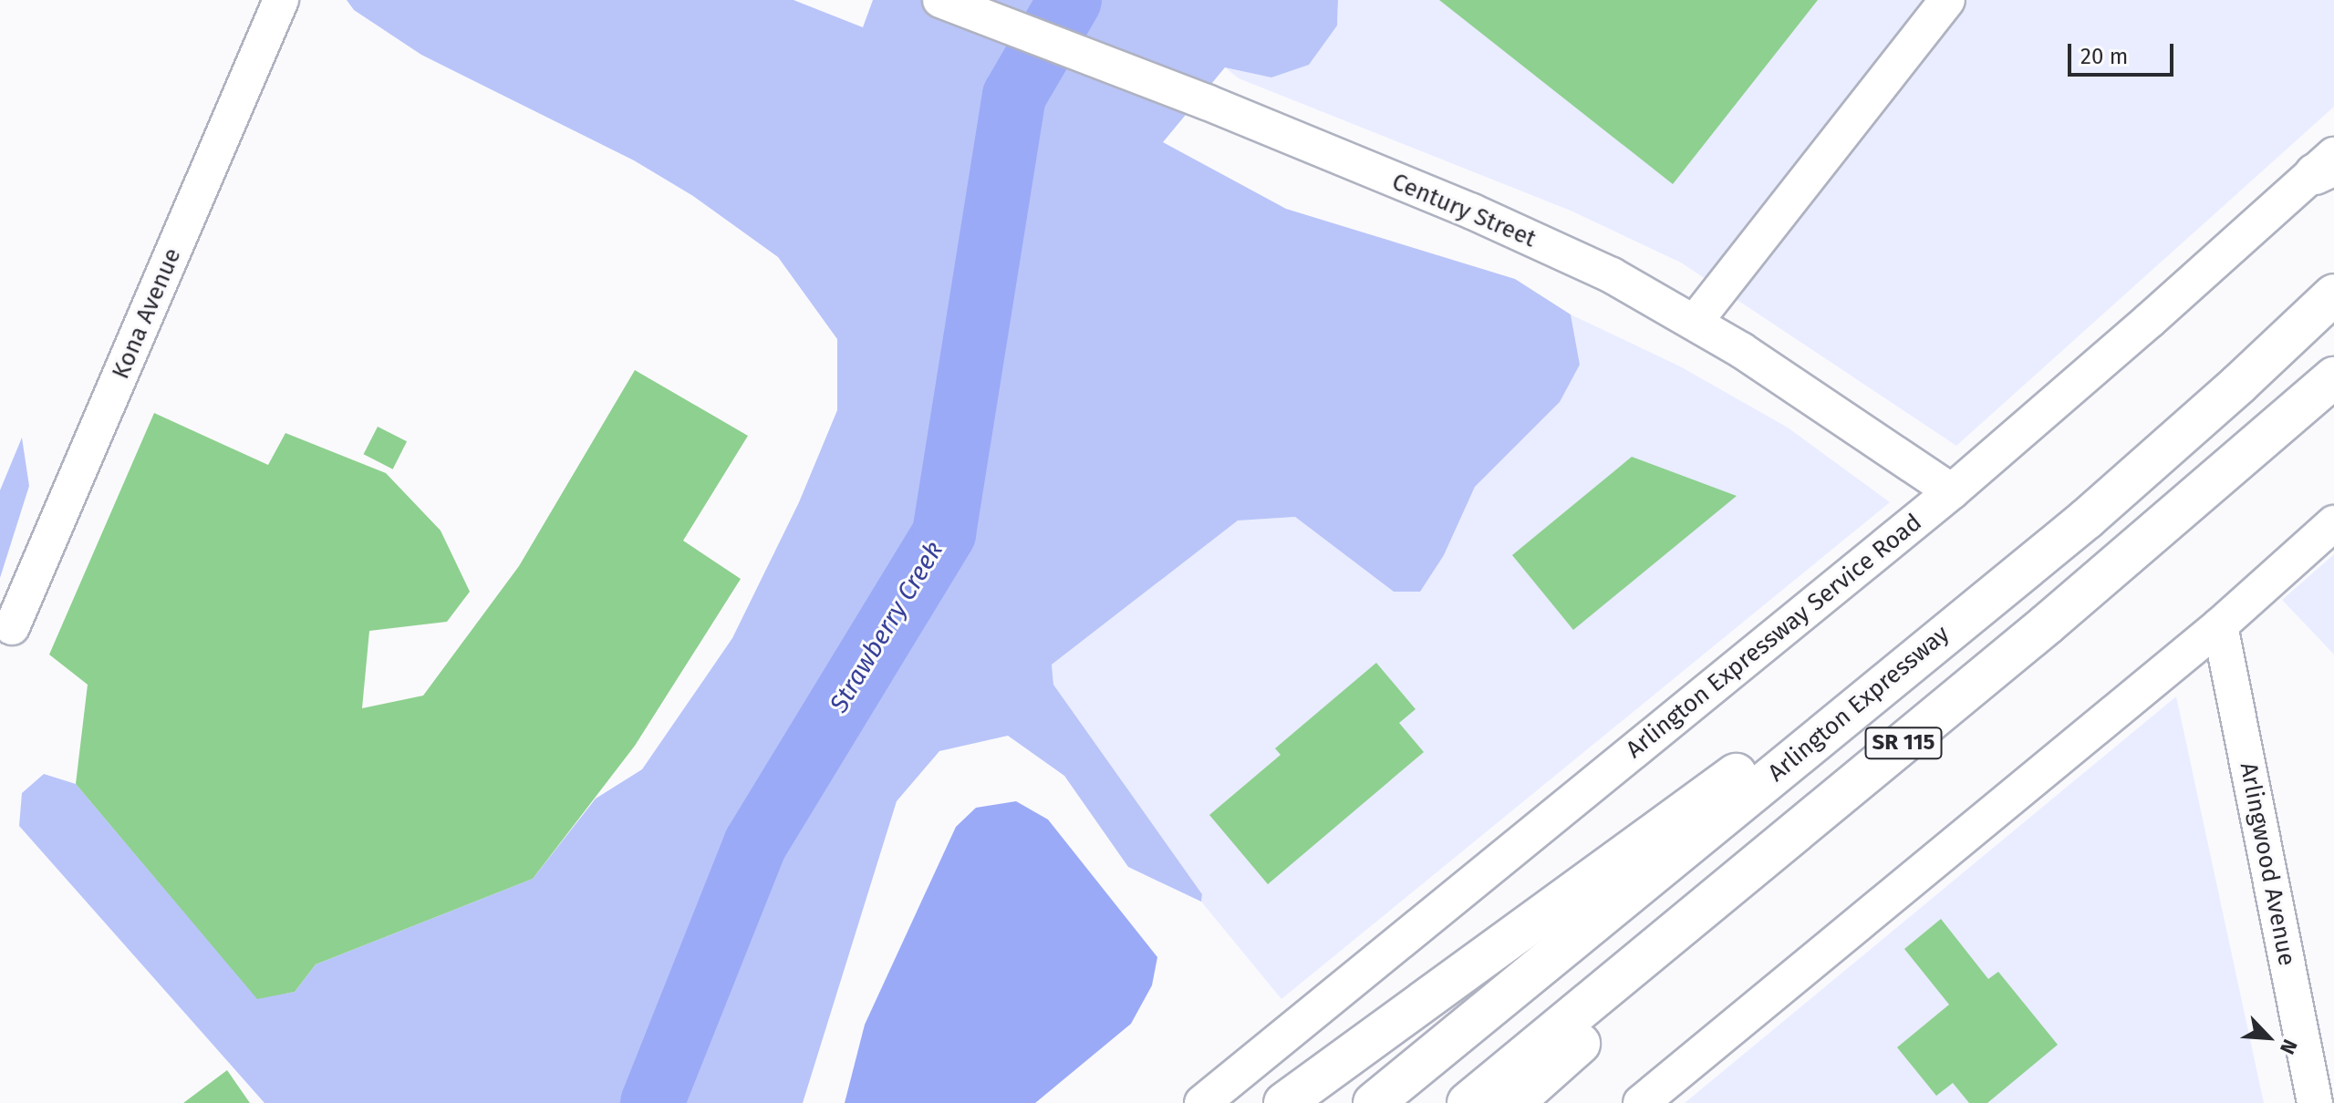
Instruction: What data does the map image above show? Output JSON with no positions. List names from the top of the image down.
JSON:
{
  "streets": {
    "highway": ["Arlington Expressway", "SR 115"],
    "street": [
      "Century Street",
      "Kona Avenue",
      "Arlington Expressway Service Road",
      "Arlingwood Avenue"
    ]
  },
  "crossings": [
    ["Century Street", "Arlington Expressway Service Road"]
  ],
  "water": ["Strawberry Creek"],
  "scale_bar": "20 m",
  "north": "bottom right"
}
